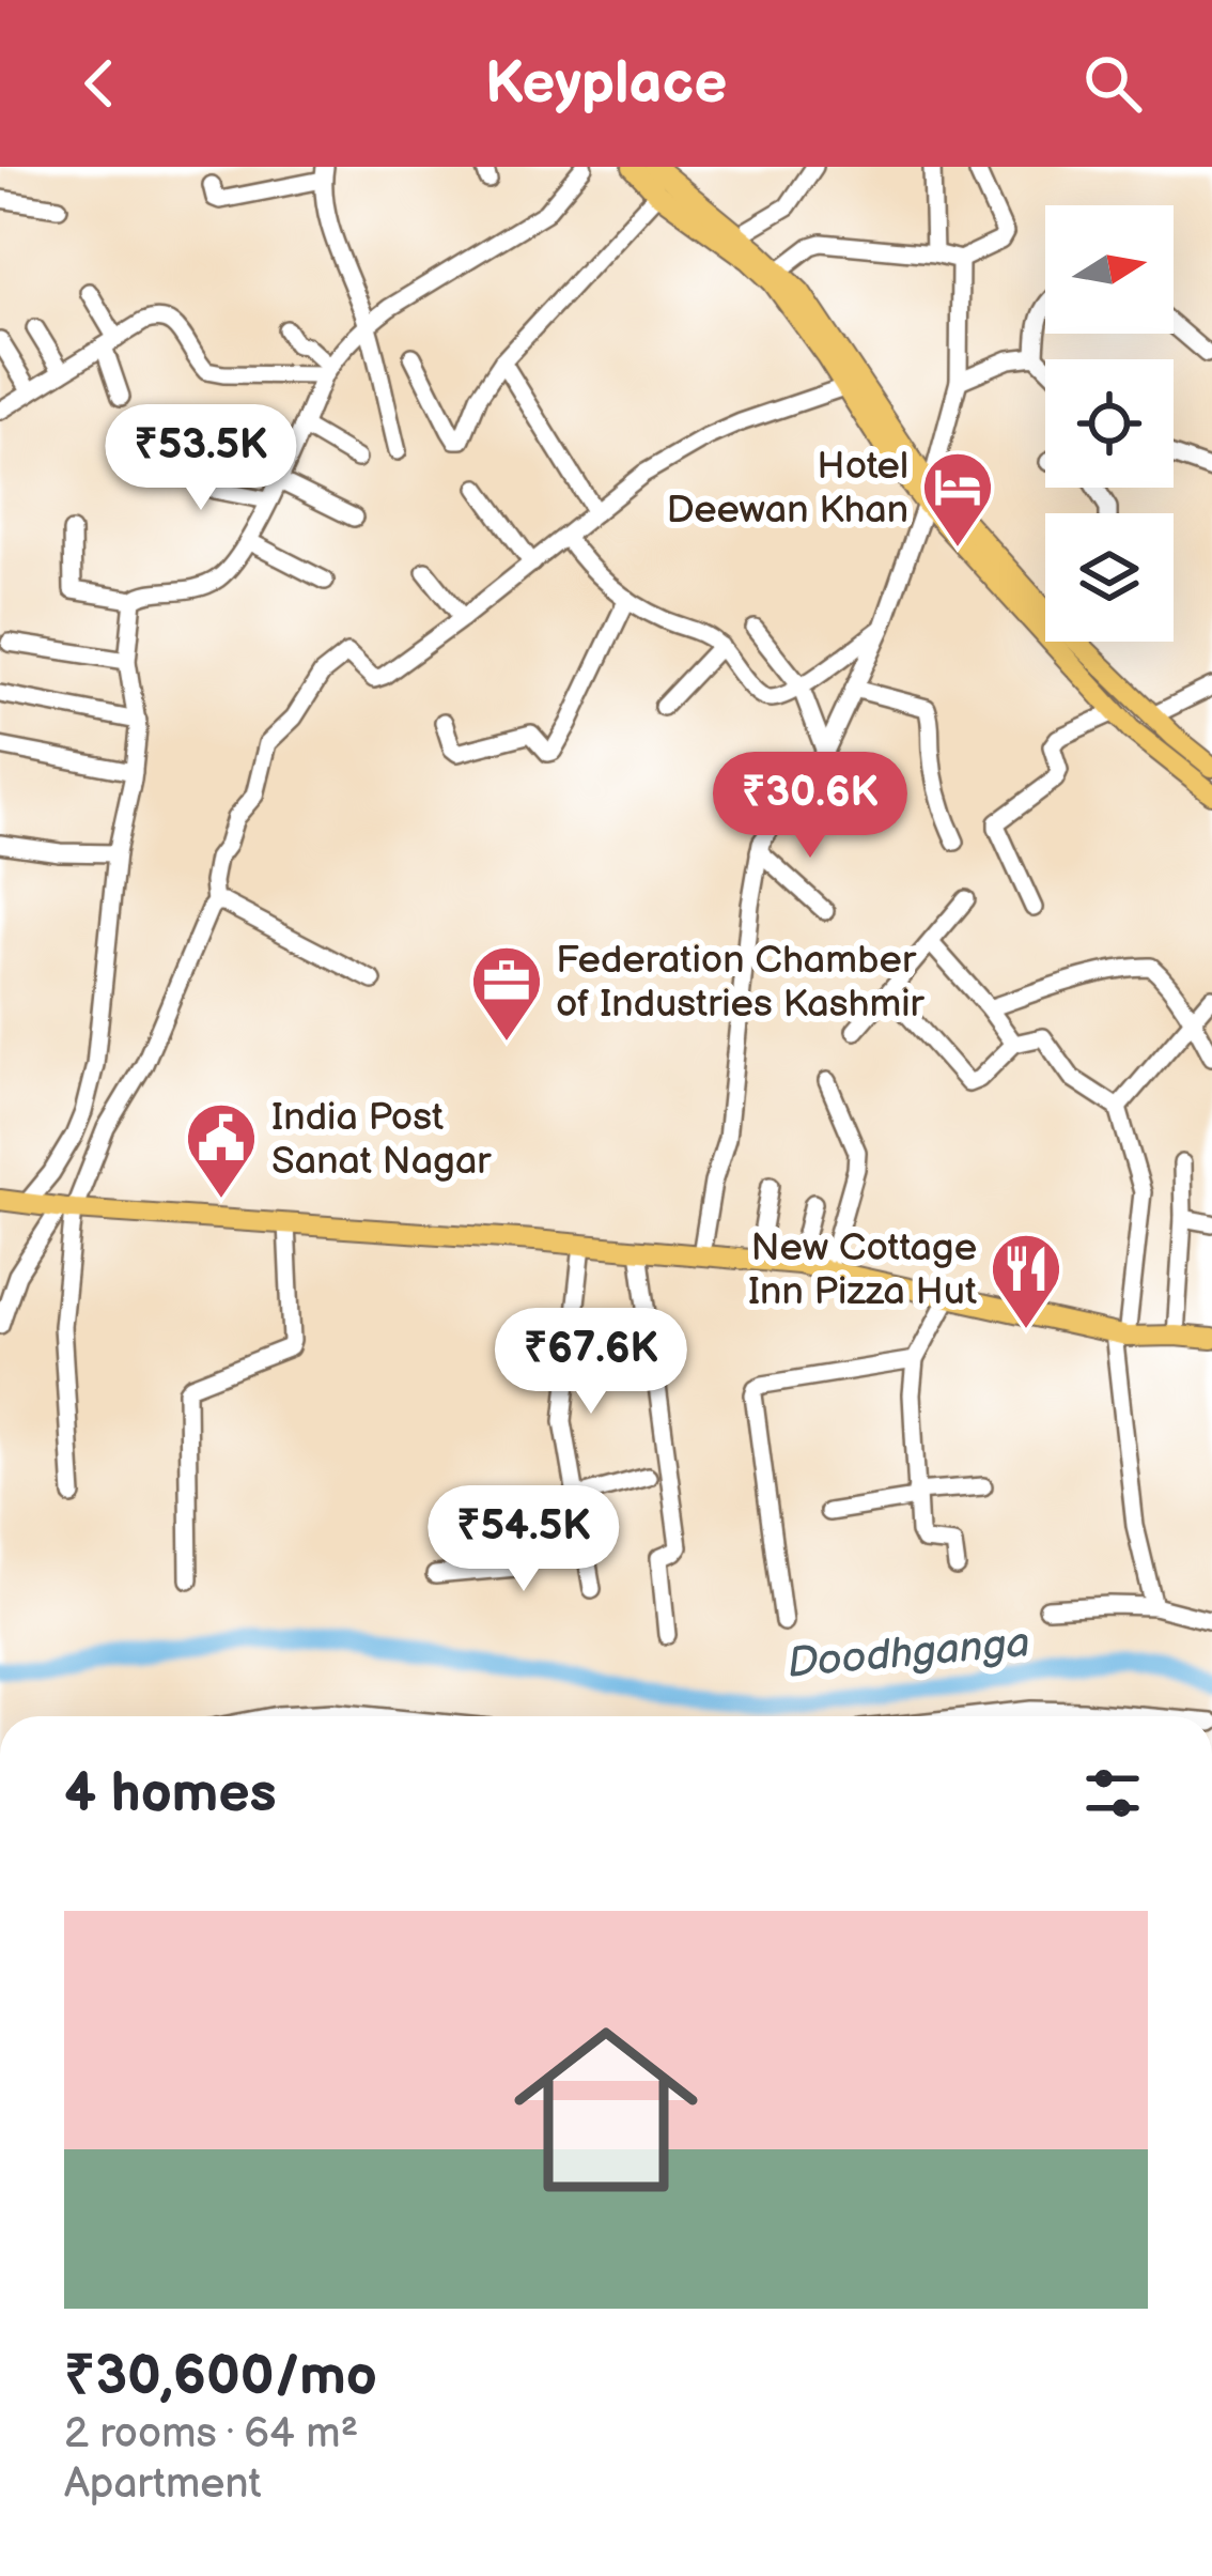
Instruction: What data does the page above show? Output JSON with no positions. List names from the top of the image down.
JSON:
{
  "water": ["Doodhganga"],
  "places": {
    "hotel": ["Hotel Deewan Khan"],
    "office": ["Federation Chamber of Industries Kashmir"],
    "public building": ["India Post Sanat Nagar"],
    "restaurant": ["New Cottage Inn Pizza Hut"]
  },
  "north": "right",
  "page": {
    "header": "Keyplace",
    "price": [
      "₹53.5K",
      "₹30.6K",
      "₹67.6K",
      "₹54.5K"
    ],
    "heading": "4 homes",
    "list": [
      {
        "name": "₹30,600/mo",
        "note": "2 rooms · 64 m² · Apartment"
      }
    ]
  }
}
